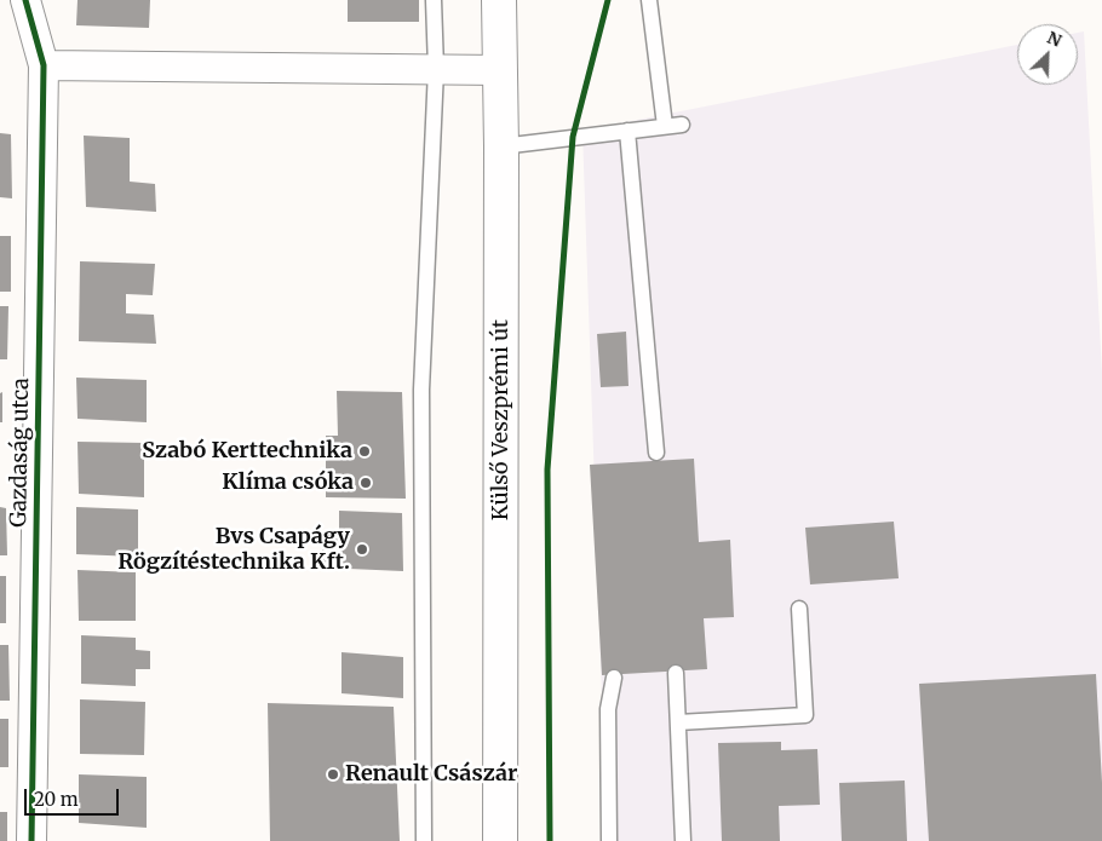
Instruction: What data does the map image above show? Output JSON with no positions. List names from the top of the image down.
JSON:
{
  "streets": {
    "street": ["Külső Veszprémi út", "Gazdaság utca"]
  },
  "places": [
    "Szabó Kerttechnika",
    "Klíma csóka",
    "Bvs Csapágy Rögzítéstechnika Kft.",
    "Renault Császár"
  ],
  "scale_bar": "20 m",
  "north": "top right"
}
